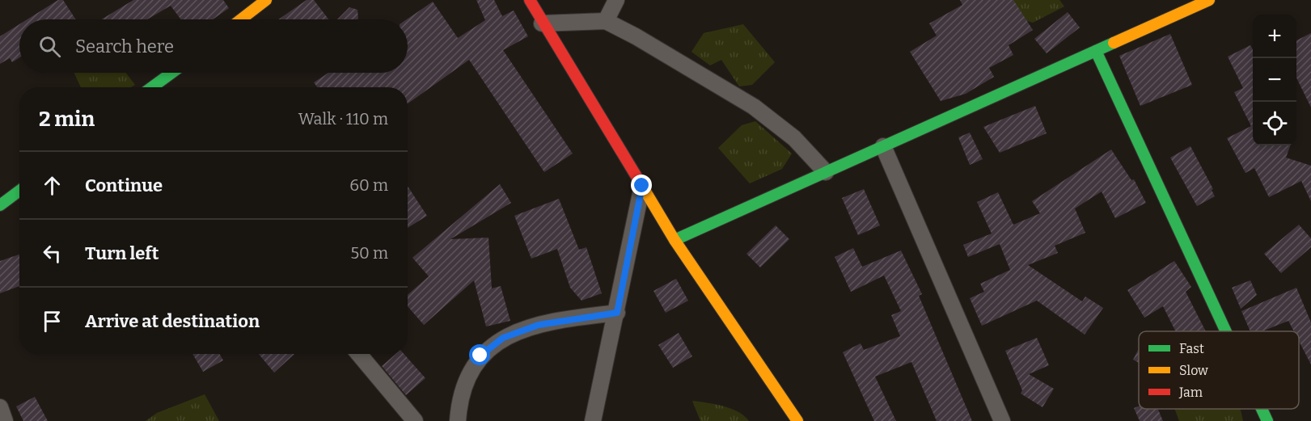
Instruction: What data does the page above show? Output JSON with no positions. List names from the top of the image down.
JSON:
{
  "legend": ["Fast", "Slow", "Jam"],
  "page": {
    "map_buttons": ["+", "−"],
    "search": "Search here",
    "heading": ["2 min", "Walk · 110 m"],
    "list": [
      ["Continue", "60 m"],
      ["Turn left", "50 m"],
      "Arrive at destination"
    ]
  }
}
